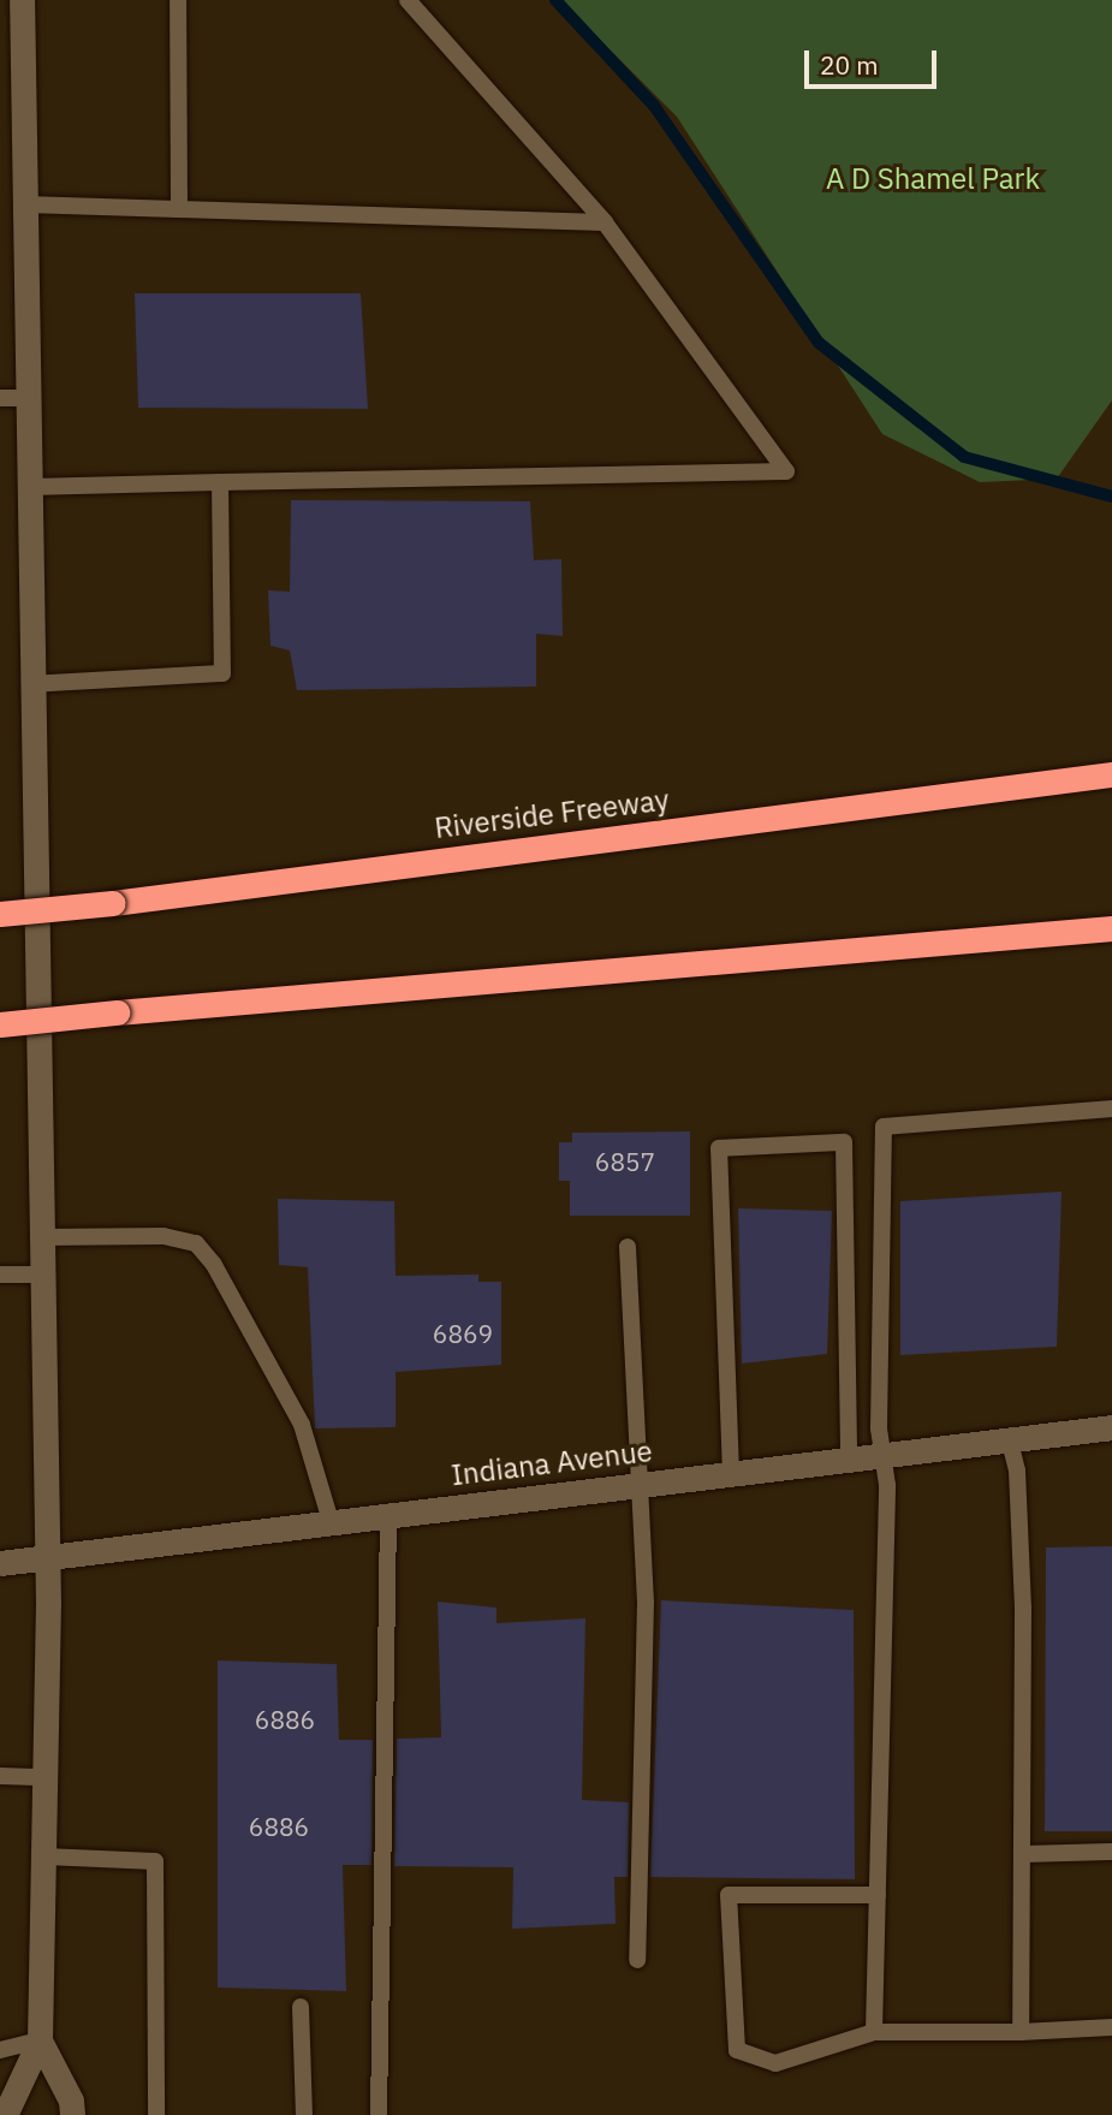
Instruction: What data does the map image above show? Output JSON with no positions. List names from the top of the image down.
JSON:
{
  "streets": {
    "highway": ["Riverside Freeway"],
    "main road": ["Indiana Avenue"]
  },
  "parks": ["A D Shamel Park"],
  "house_numbers": [
    "6857",
    "6869",
    "6886",
    "6886"
  ],
  "scale_bar": "20 m"
}
